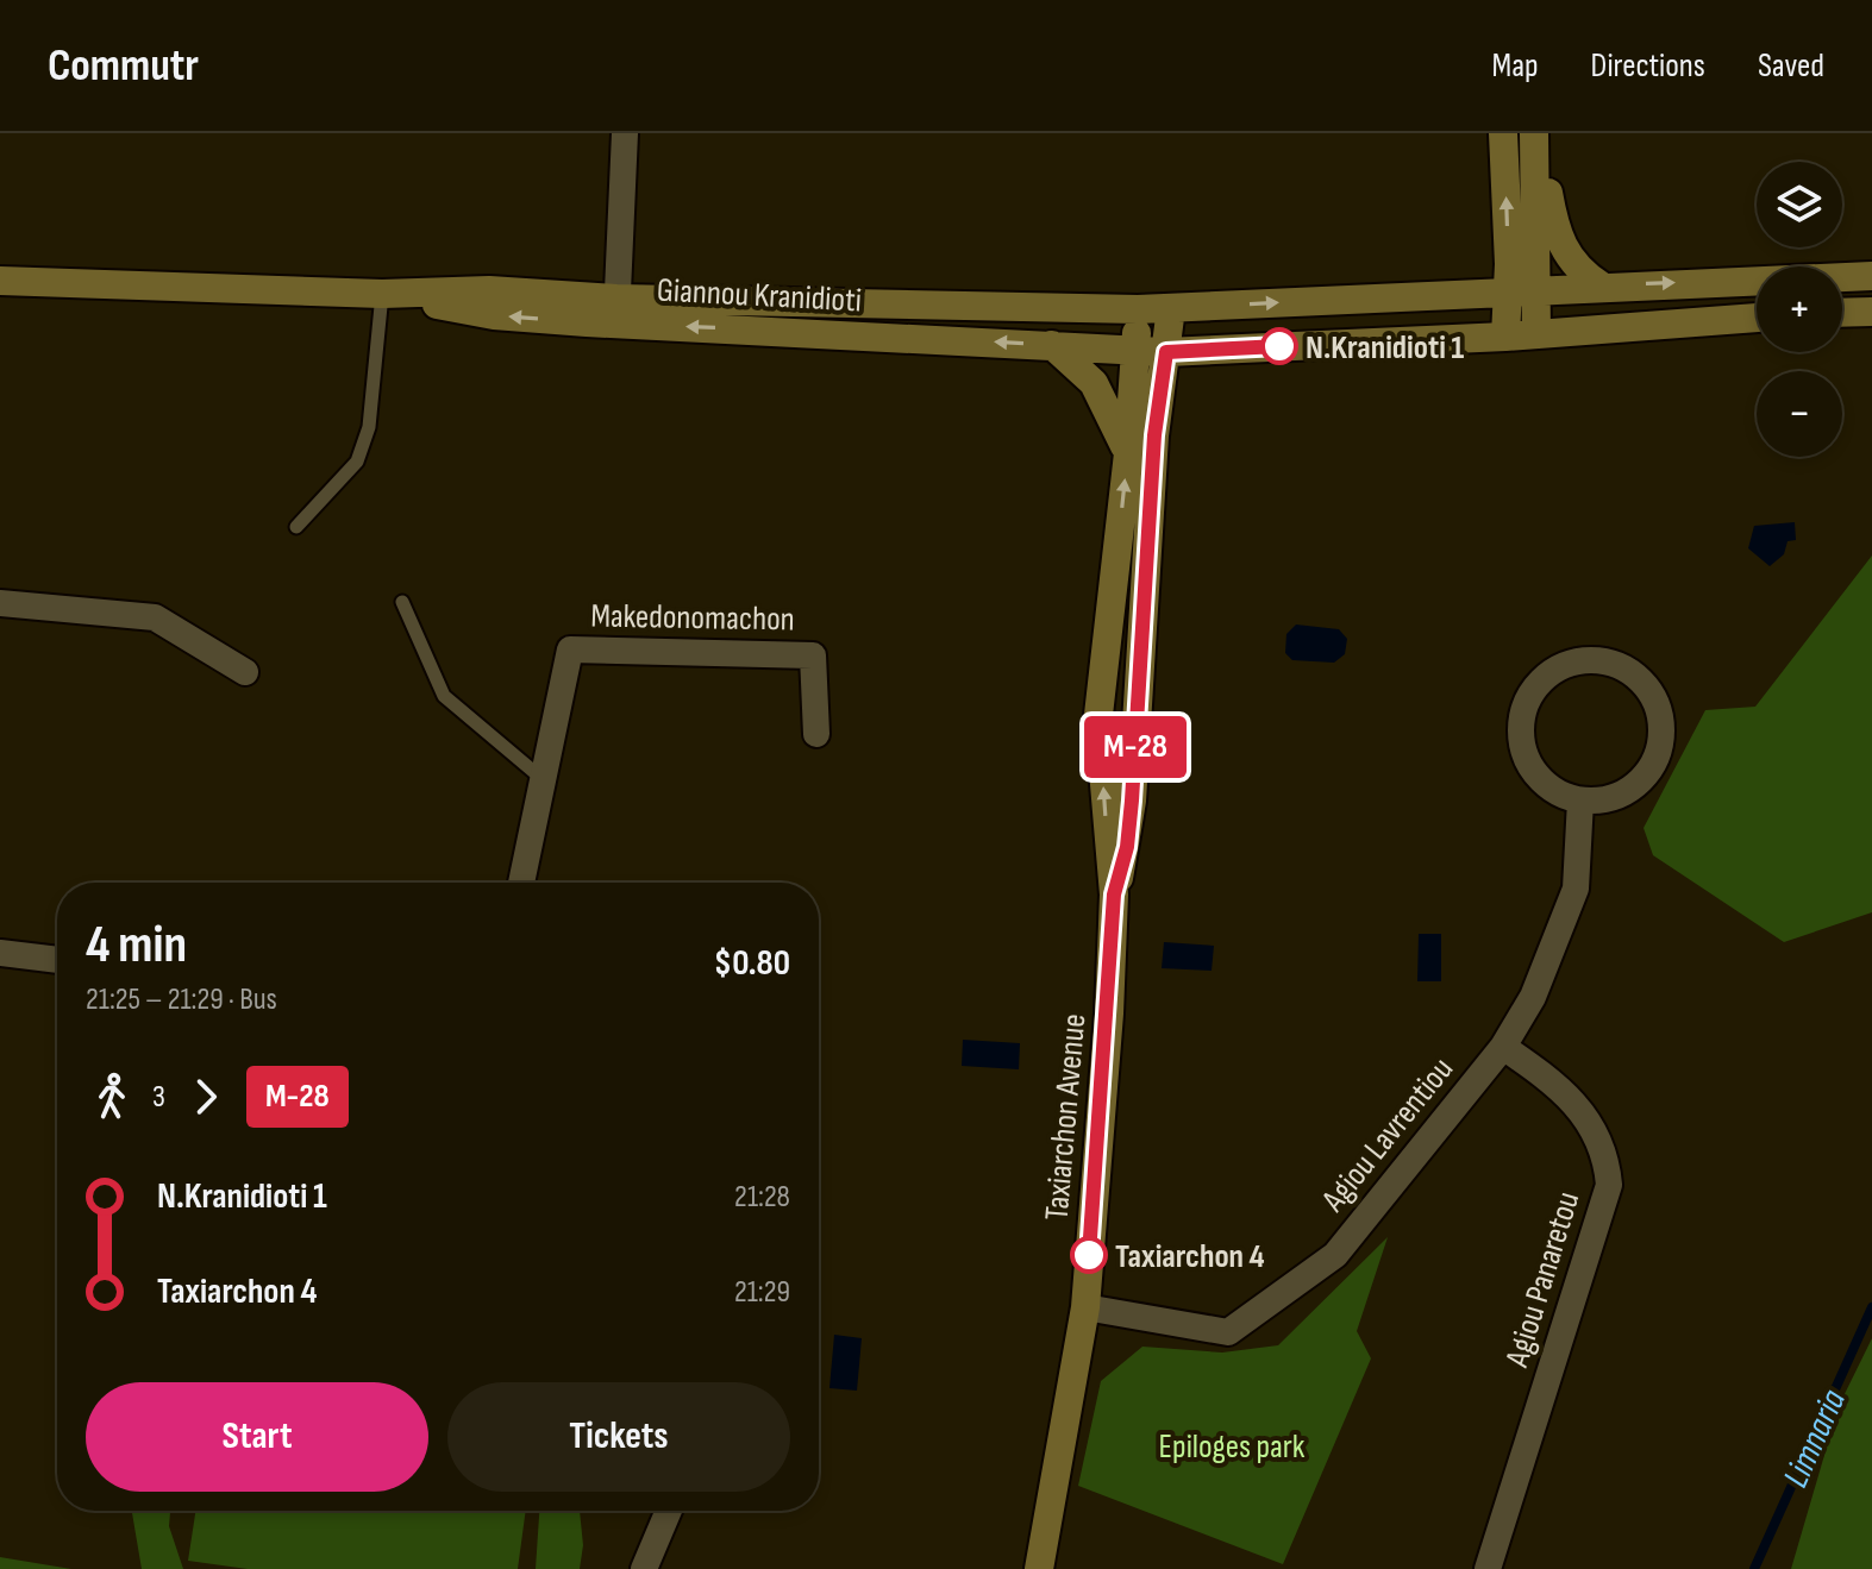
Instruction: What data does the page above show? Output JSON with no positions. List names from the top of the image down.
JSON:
{
  "streets": {
    "main road": ["Giannou Kranidioti", "Taxiarchon Avenue"],
    "street": ["Makedonomachon", "Agiou Lavrentiou", "Agiou Panaretou"]
  },
  "crossings": [
    ["Giannou Kranidioti", "Taxiarchon Avenue"],
    ["Taxiarchon Avenue", "Agiou Lavrentiou"],
    ["Agiou Lavrentiou", "Agiou Panaretou"]
  ],
  "water": ["Limnaria"],
  "parks": ["Epiloges park"],
  "places": ["N.Kranidioti 1", "Taxiarchon 4"],
  "lines": ["bus line M-28"],
  "page": {
    "header": "Commutr",
    "nav": ["Map", "Directions", "Saved"],
    "on_map": "M-28",
    "map_buttons": ["+", "−"],
    "heading": ["4 min", "21:25 – 21:29 · Bus", "$0.80"],
    "legs": ["3", "M-28"],
    "list": [
      {
        "name": "N.Kranidioti 1",
        "value": "21:28"
      },
      {
        "name": "Taxiarchon 4",
        "value": "21:29"
      }
    ],
    "buttons": ["Start", "Tickets"]
  }
}
